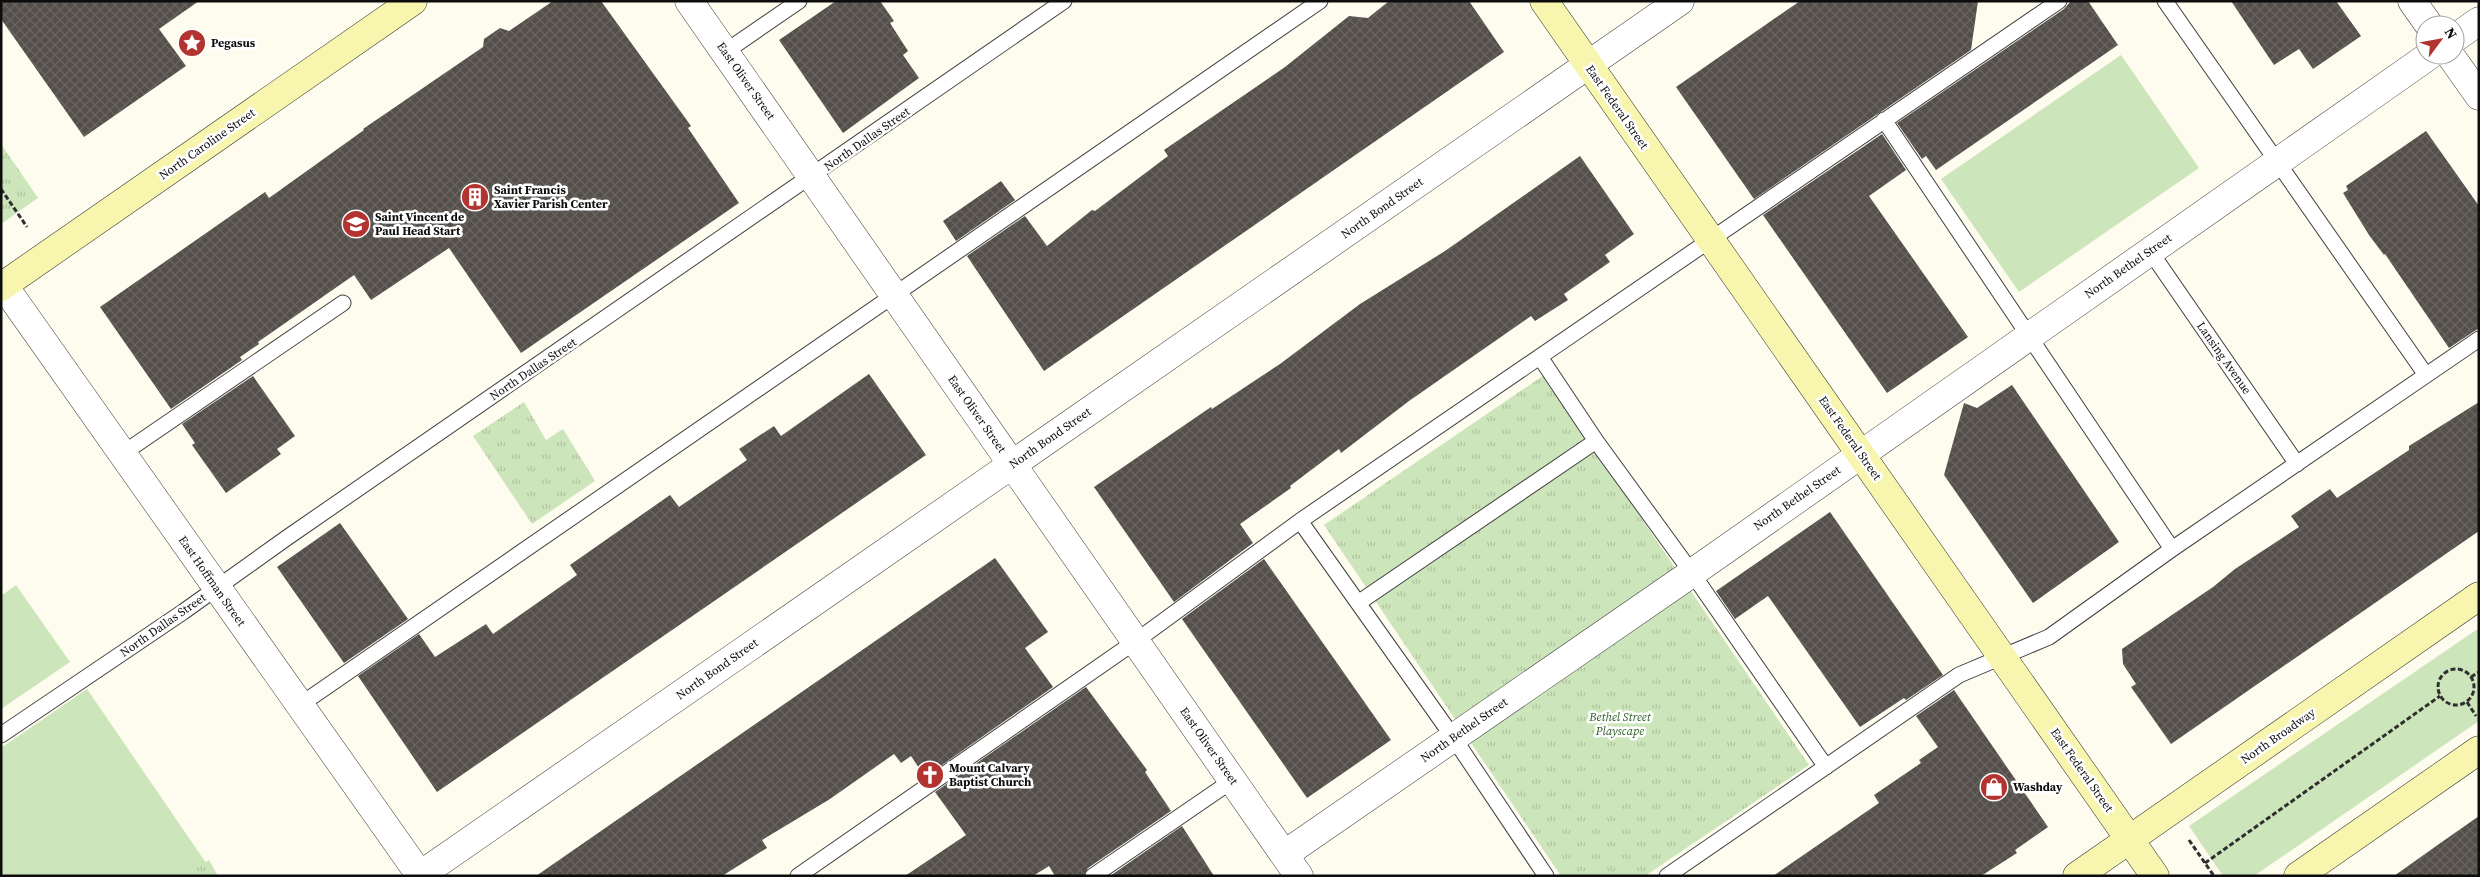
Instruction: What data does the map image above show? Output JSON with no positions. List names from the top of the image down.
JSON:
{
  "streets": {
    "street": [
      "East Oliver Street",
      "East Federal Street",
      "North Caroline Street",
      "North Bond Street",
      "North Bethel Street",
      "East Hoffman Street",
      "North Broadway"
    ],
    "lane": ["North Dallas Street", "Lansing Avenue"]
  },
  "crossings": [
    ["East Oliver Street", "North Dallas Street"],
    ["East Oliver Street", "North Bond Street"],
    ["East Oliver Street", "North Bethel Street"],
    ["East Federal Street", "North Bond Street"],
    ["East Federal Street", "North Bethel Street"],
    ["East Federal Street", "North Broadway"],
    ["North Dallas Street", "East Hoffman Street"],
    ["North Caroline Street", "East Hoffman Street"],
    ["North Bond Street", "East Hoffman Street"],
    ["North Bethel Street", "Lansing Avenue"]
  ],
  "parks": ["Bethel Street Playscape"],
  "places": {
    "place": ["Pegasus"],
    "building": ["Saint Francis Xavier Parish Center"],
    "school or university": ["Saint Vincent de Paul Head Start"],
    "church": ["Mount Calvary Baptist Church"],
    "shop": ["Washday"]
  },
  "north": "top right"
}
